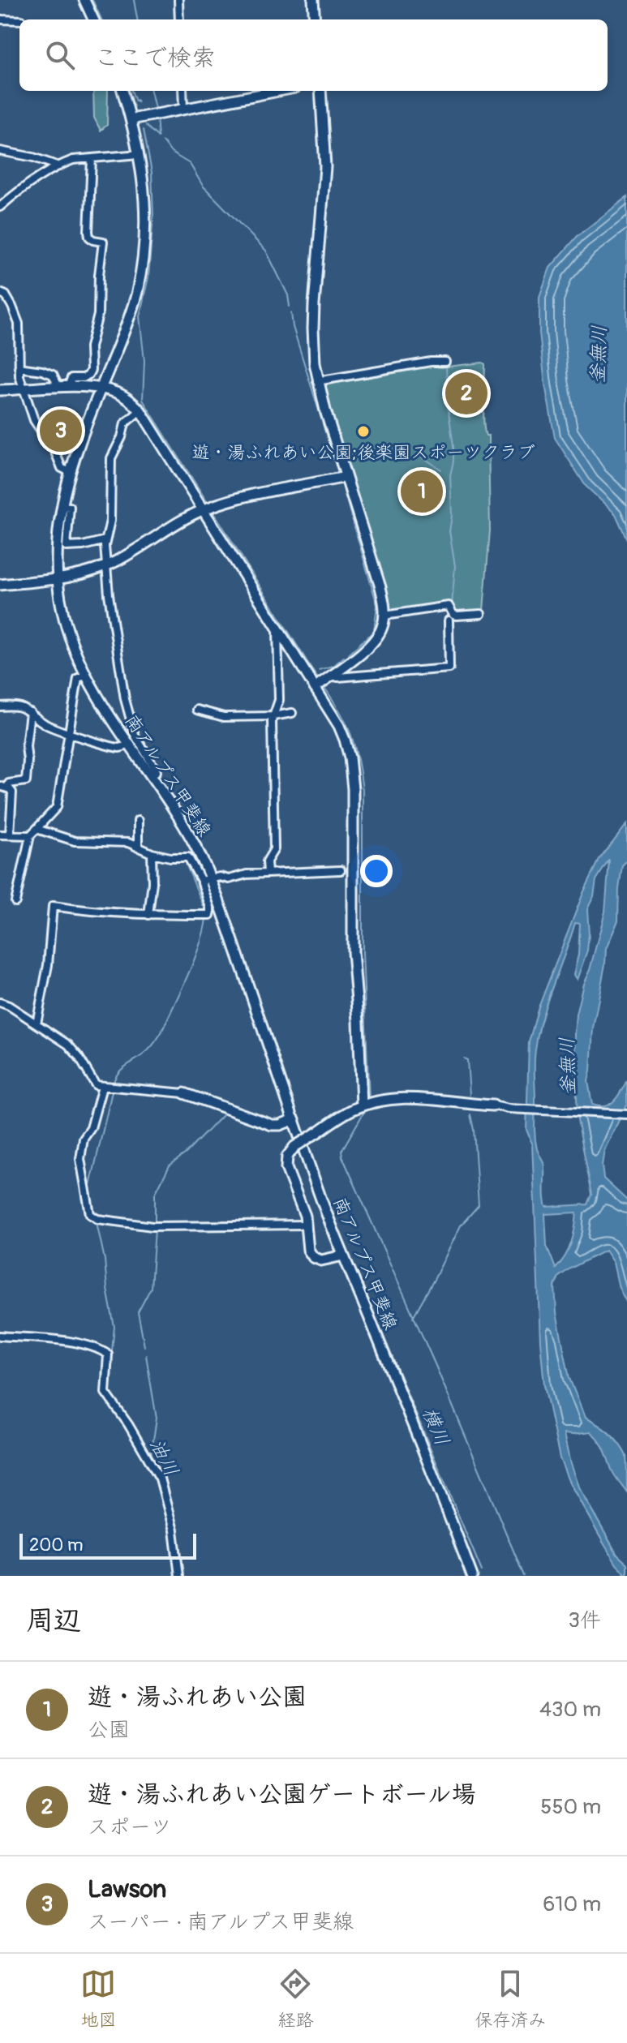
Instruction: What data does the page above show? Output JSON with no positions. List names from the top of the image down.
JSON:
{
  "streets": {
    "street": ["南アルプス甲斐線"]
  },
  "water": ["釜無川", "横川", "油川"],
  "places": ["遊・湯ふれあい公園;後楽園スポーツクラブ"],
  "scale_bar": "200 m",
  "page": {
    "search": "ここで検索",
    "pins": ["2", "3", "1"],
    "scale": "200 m",
    "heading": ["周辺", "3件"],
    "list": [
      {
        "mark": "1",
        "name": "遊・湯ふれあい公園",
        "note": "公園",
        "value": "430 m"
      },
      {
        "mark": "2",
        "name": "遊・湯ふれあい公園ゲートボール場",
        "note": "スポーツ",
        "value": "550 m"
      },
      {
        "mark": "3",
        "name": "Lawson",
        "note": "スーパー · 南アルプス甲斐線",
        "value": "610 m"
      }
    ],
    "nav": ["地図", "経路", "保存済み"]
  }
}
